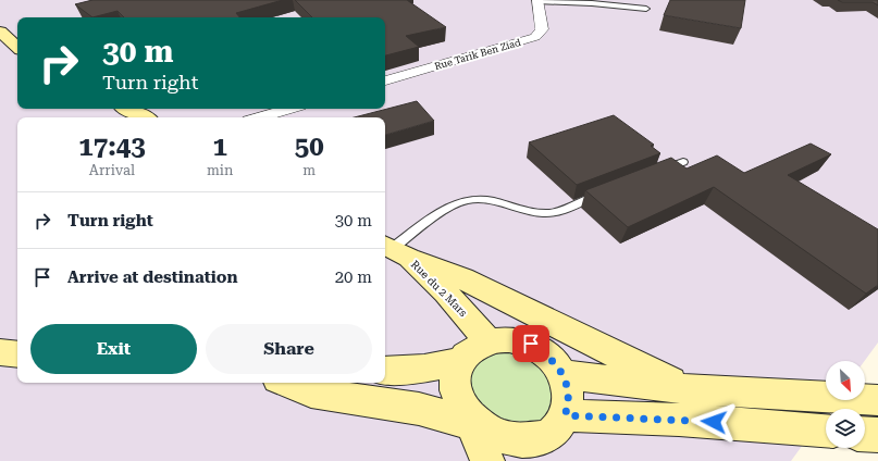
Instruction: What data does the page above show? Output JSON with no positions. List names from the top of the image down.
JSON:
{
  "streets": {
    "main road": ["Rue du 2 Mars"],
    "street": ["Rue Tarik Ben Ziad"]
  },
  "north": "bottom right",
  "page": {
    "turn": ["30 m", "Turn right"],
    "eta": [
      "17:43",
      "Arrival",
      "1",
      "min",
      "50",
      "m"
    ],
    "list": [
      {
        "name": "Turn right",
        "value": "30 m"
      },
      {
        "name": "Arrive at destination",
        "value": "20 m"
      }
    ],
    "buttons": ["Exit", "Share"]
  }
}
